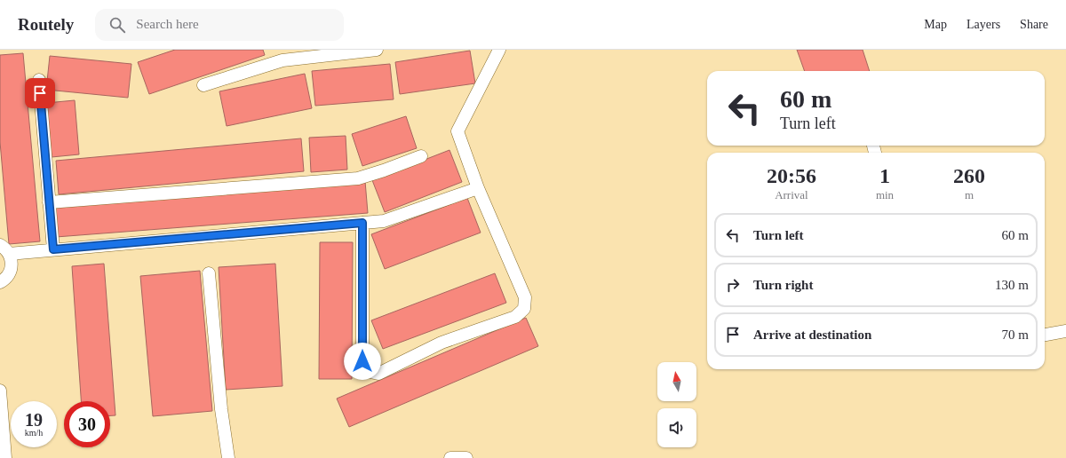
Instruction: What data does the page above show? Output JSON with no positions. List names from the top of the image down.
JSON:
{
  "north": "top",
  "page": {
    "header": "Routely",
    "search": "Search here",
    "nav": ["Map", "Layers", "Share"],
    "turn": ["60 m", "Turn left"],
    "eta": [
      "20:56",
      "Arrival",
      "1",
      "min",
      "260",
      "m"
    ],
    "list": [
      {
        "name": "Turn left",
        "value": "60 m"
      },
      {
        "name": "Turn right",
        "value": "130 m"
      },
      {
        "name": "Arrive at destination",
        "value": "70 m"
      }
    ],
    "speed": "19 km/h",
    "limit": "30"
  }
}
